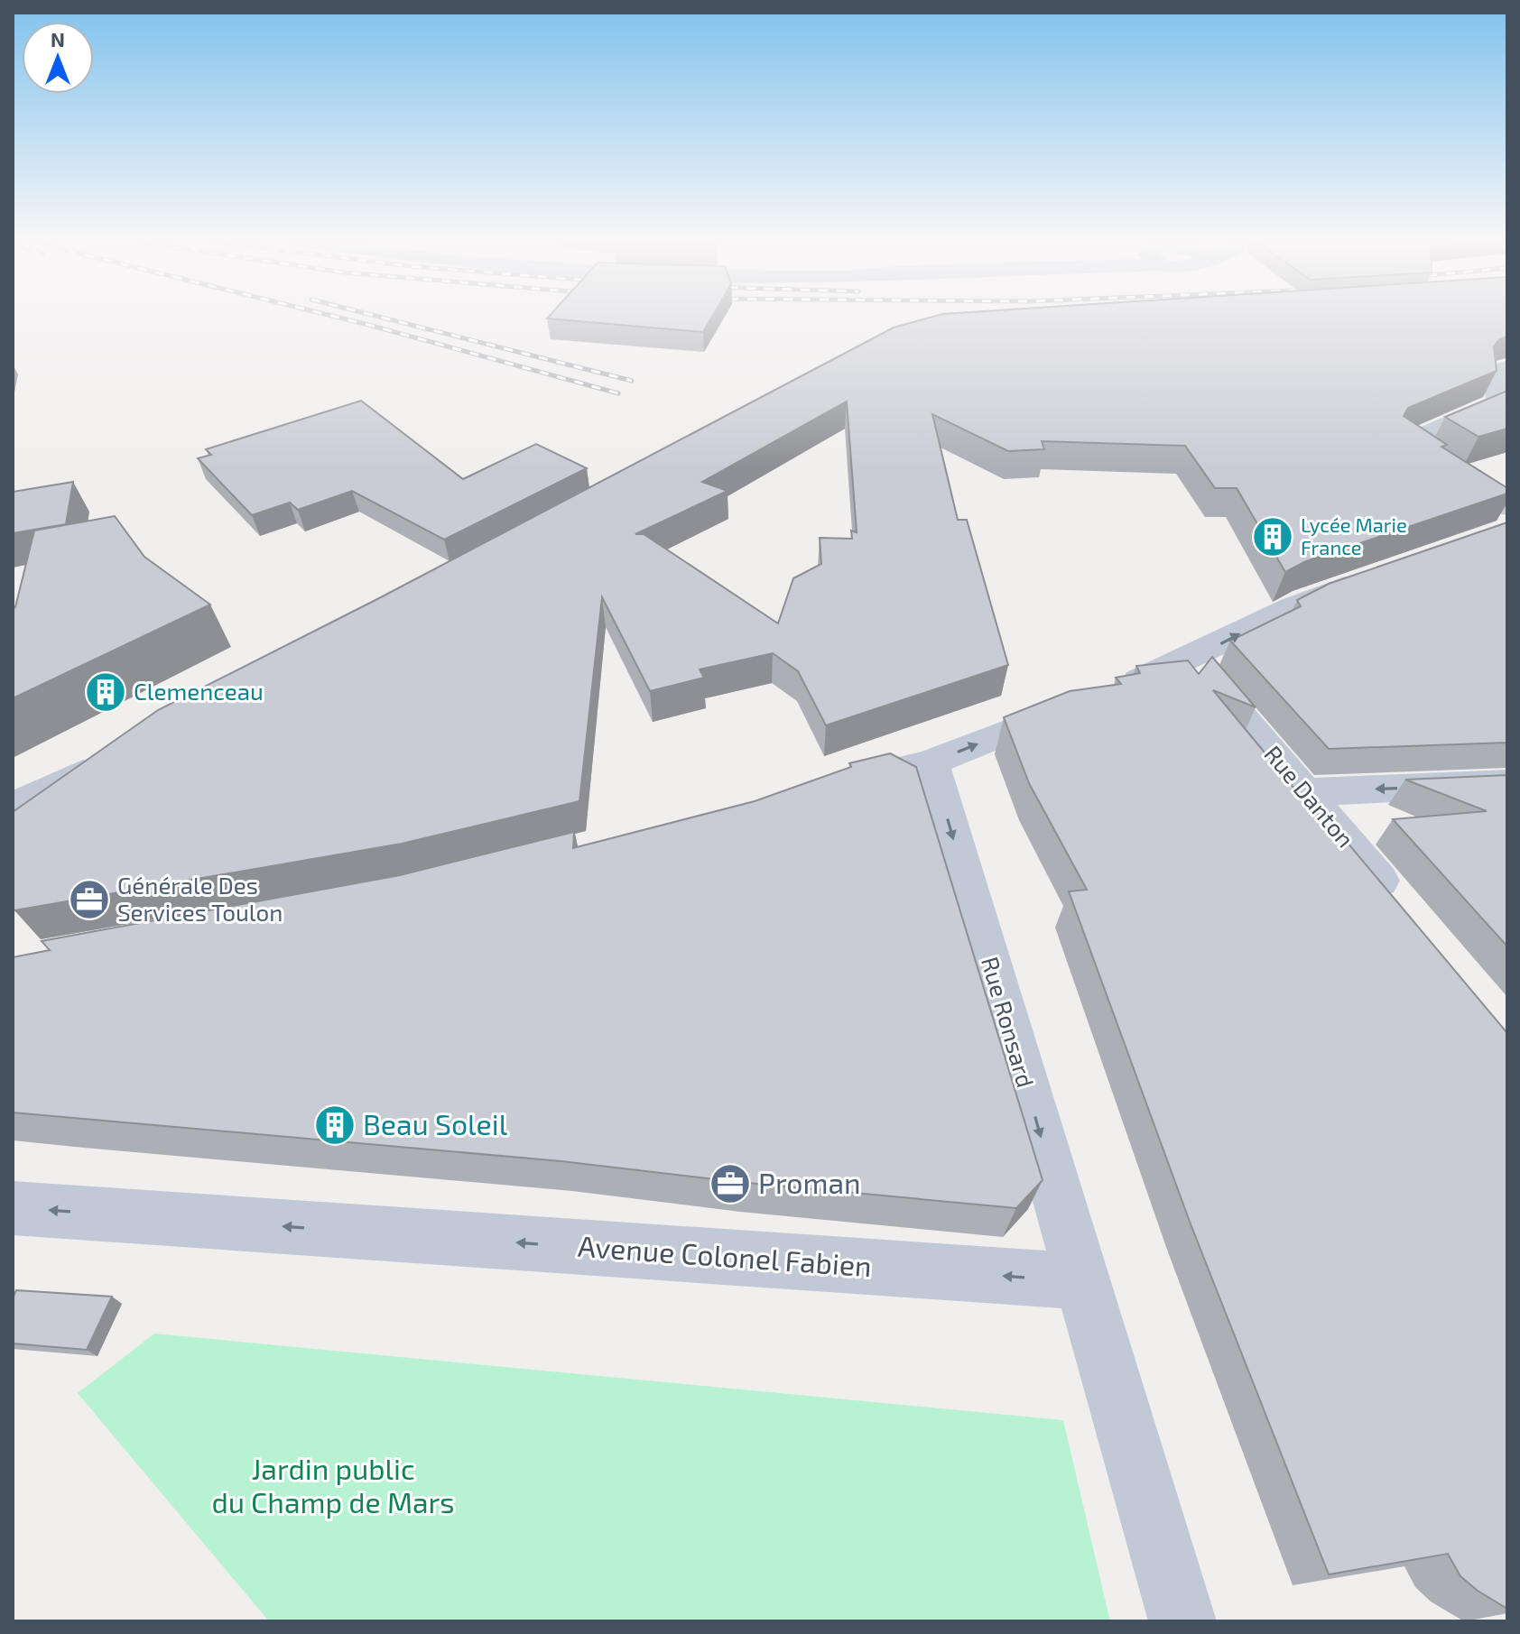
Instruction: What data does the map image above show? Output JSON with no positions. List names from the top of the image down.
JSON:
{
  "streets": {
    "street": ["Rue Danton", "Rue Ronsard", "Avenue Colonel Fabien"]
  },
  "crossings": [
    ["Rue Ronsard", "Avenue Colonel Fabien"]
  ],
  "one_way": ["Rue Ronsard", "Avenue Colonel Fabien"],
  "parks": ["Jardin public du Champ de Mars"],
  "places": {
    "building": ["Lycée Marie France", "Clemenceau", "Beau Soleil"],
    "office": ["Générale Des Services Toulon", "Proman"]
  },
  "north": "top"
}
